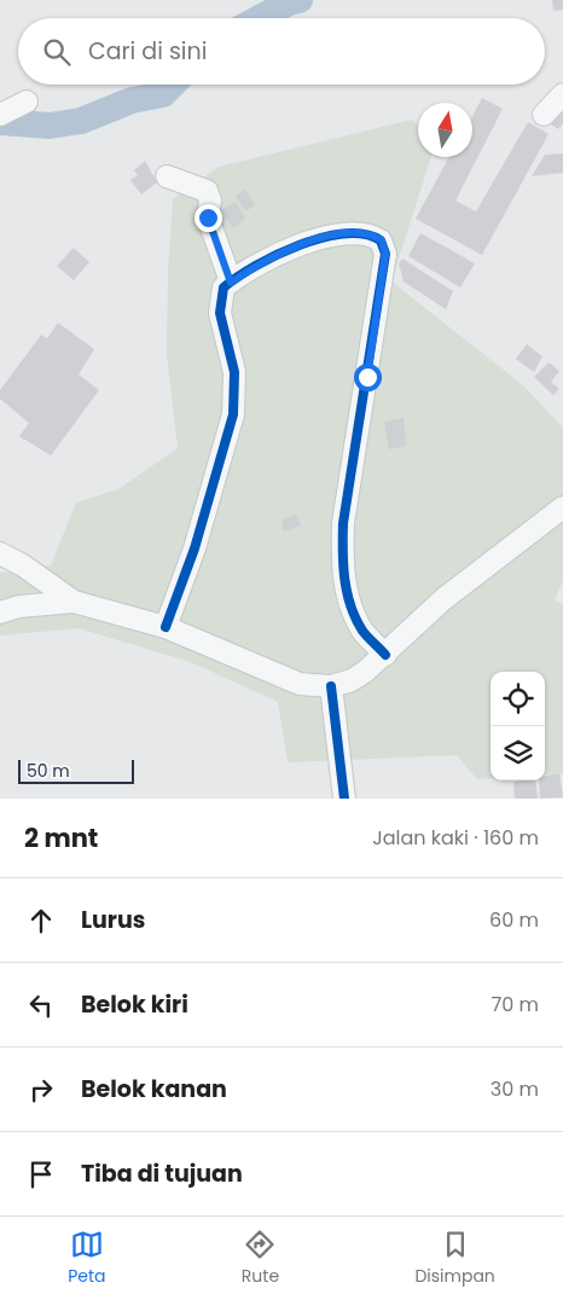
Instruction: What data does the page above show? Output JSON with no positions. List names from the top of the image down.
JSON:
{
  "scale_bar": "50 m",
  "north": "top",
  "page": {
    "search": "Cari di sini",
    "scale": "50 m",
    "heading": ["2 mnt", "Jalan kaki · 160 m"],
    "list": [
      ["Lurus", "60 m"],
      ["Belok kiri", "70 m"],
      ["Belok kanan", "30 m"],
      "Tiba di tujuan"
    ],
    "nav": ["Peta", "Rute", "Disimpan"]
  }
}
